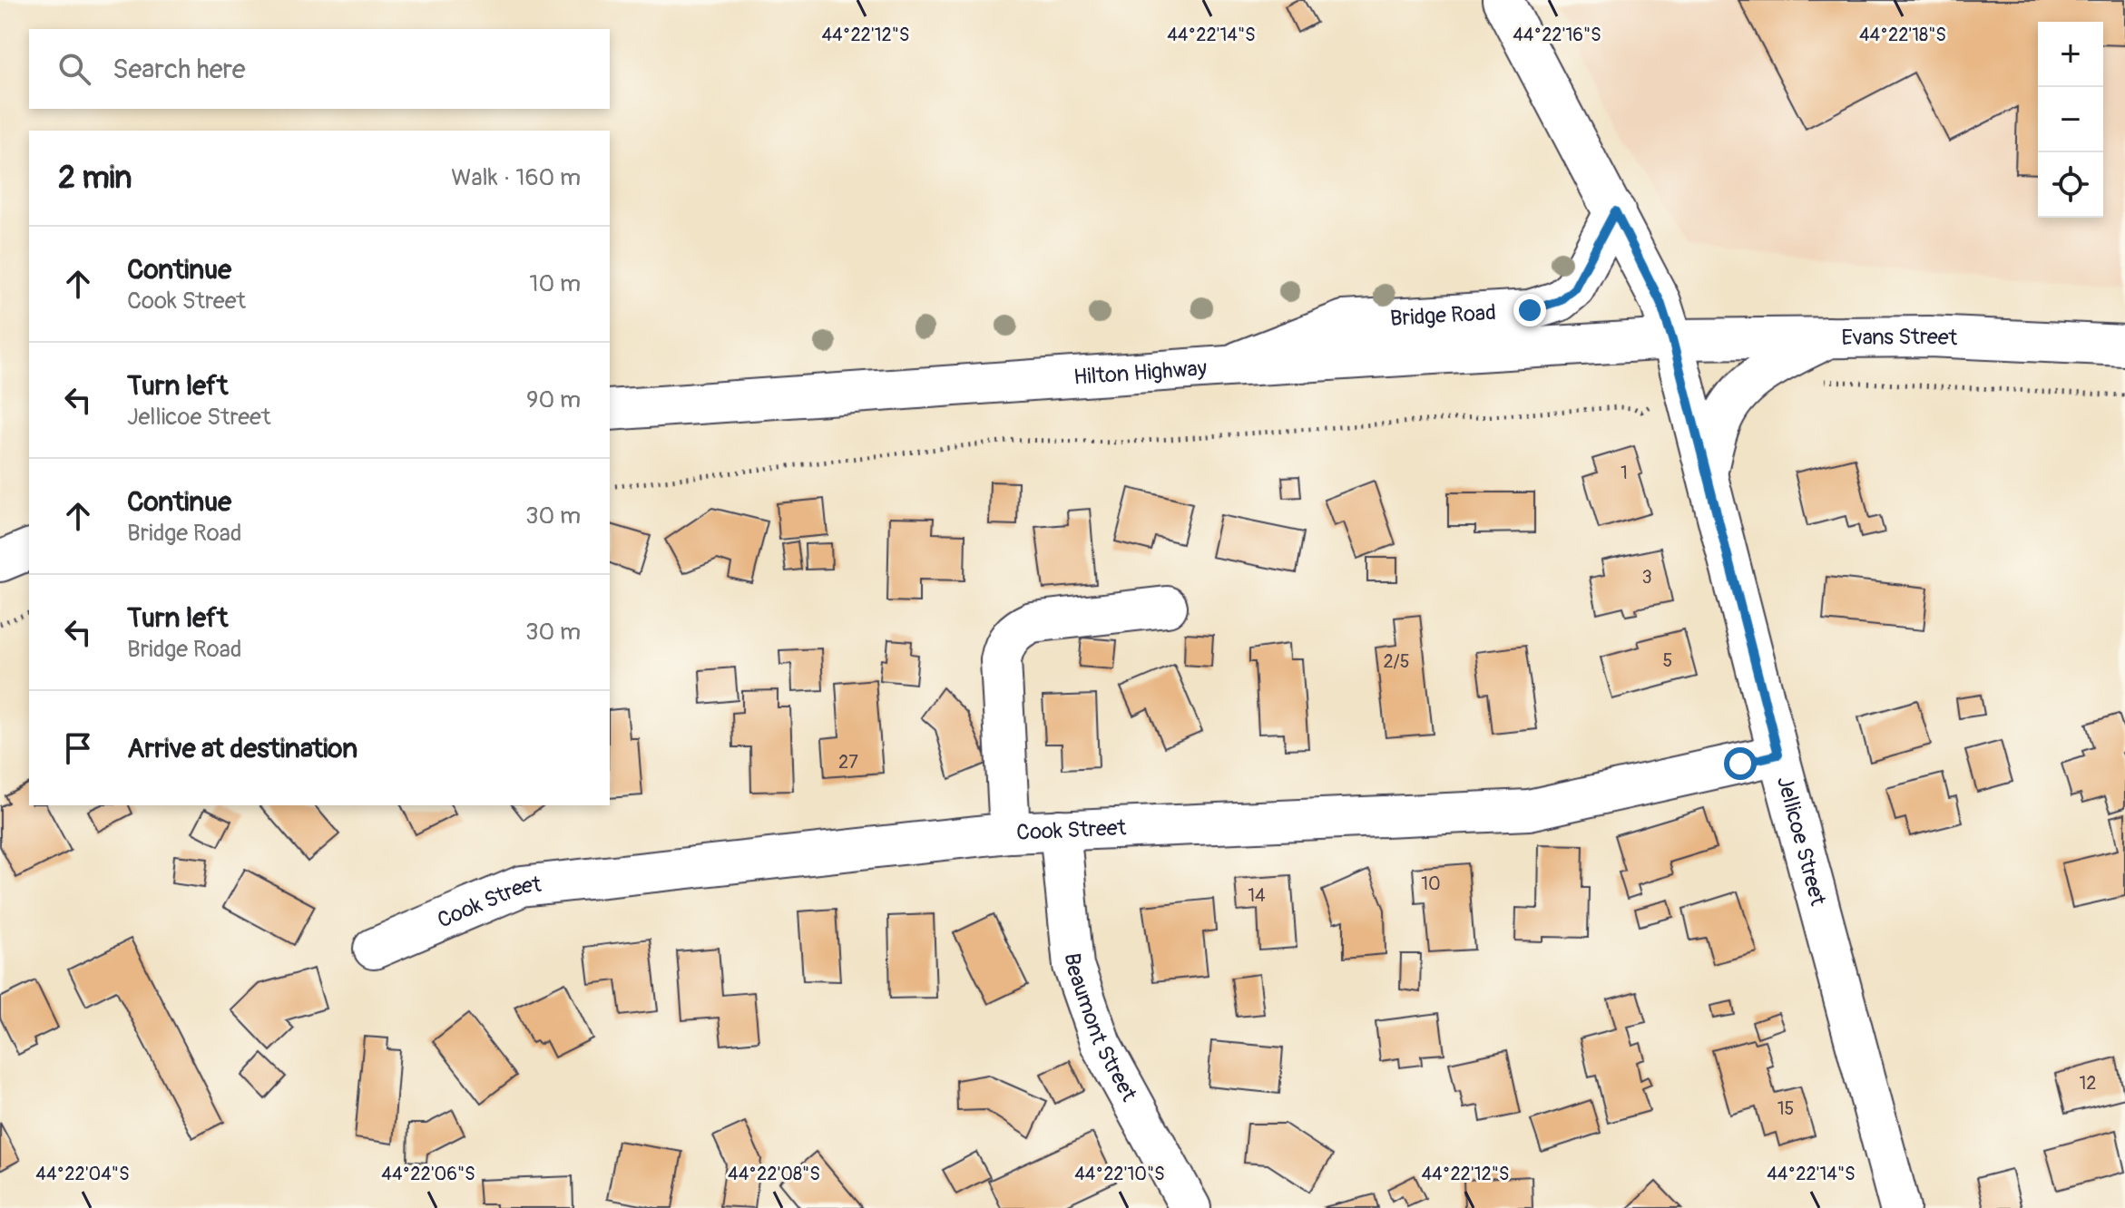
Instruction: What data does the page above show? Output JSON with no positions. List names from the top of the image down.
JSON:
{
  "streets": {
    "main road": [
      "Bridge Road",
      "Evans Street",
      "Hilton Highway",
      "Cook Street",
      "Jellicoe Street",
      "Beaumont Street"
    ]
  },
  "crossings": [
    ["Bridge Road", "Hilton Highway"],
    ["Evans Street", "Hilton Highway"],
    ["Evans Street", "Jellicoe Street"],
    ["Hilton Highway", "Jellicoe Street"],
    ["Cook Street", "Jellicoe Street"],
    ["Cook Street", "Beaumont Street"]
  ],
  "house_numbers": [
    "1",
    "3",
    "5",
    "2/5",
    "27",
    "10",
    "14",
    "12",
    "15"
  ],
  "page": {
    "map_buttons": ["+", "−"],
    "search": "Search here",
    "heading": ["2 min", "Walk · 160 m"],
    "list": [
      ["Continue", "Cook Street", "10 m"],
      ["Turn left", "Jellicoe Street", "90 m"],
      ["Continue", "Bridge Road", "30 m"],
      ["Turn left", "Bridge Road", "30 m"],
      "Arrive at destination"
    ]
  },
  "coordinates": [
    "44°22'12\"S",
    "44°22'14\"S",
    "44°22'16\"S",
    "44°22'18\"S",
    "44°22'04\"S",
    "44°22'06\"S",
    "44°22'08\"S",
    "44°22'10\"S"
  ]
}
